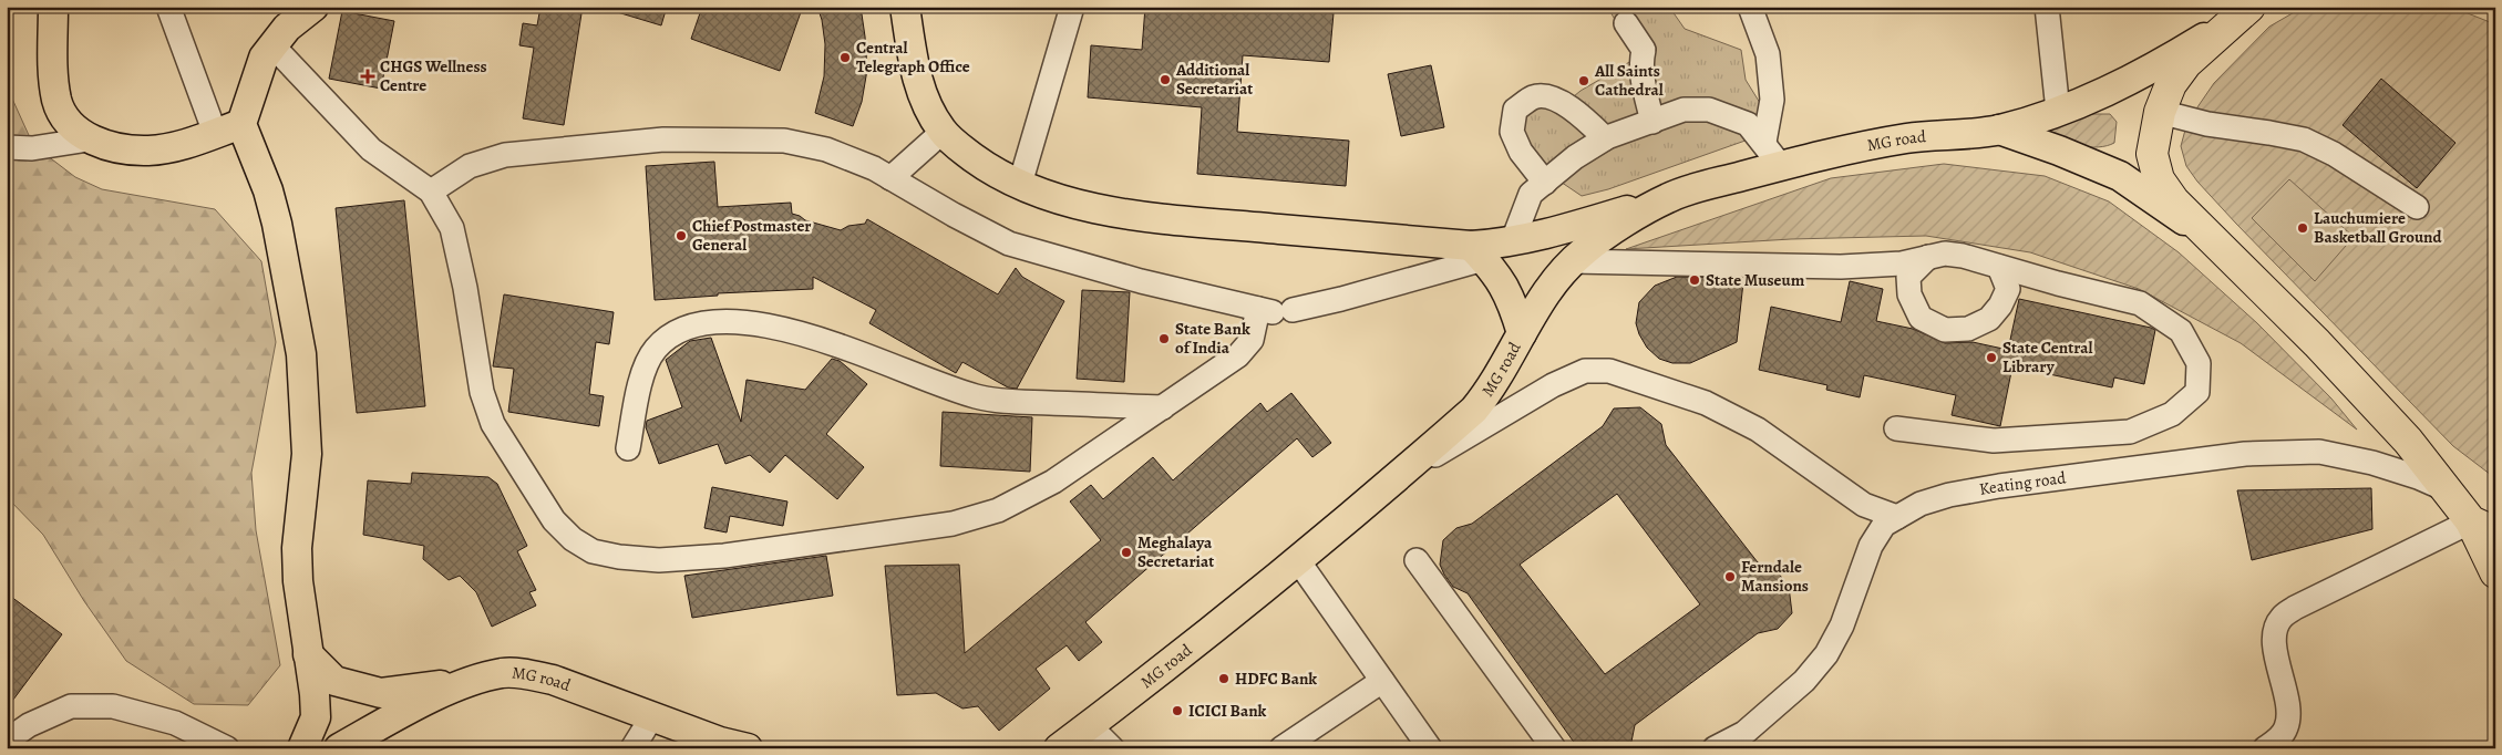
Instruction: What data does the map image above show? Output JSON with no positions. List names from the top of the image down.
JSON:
{
  "streets": {
    "main road": ["MG road"],
    "street": ["Keating road"]
  },
  "places": {
    "other": [
      "Central Telegraph Office",
      "Additional Secretariat",
      "All Saints Cathedral",
      "Lauchumiere Basketball Ground",
      "Chief Postmaster General",
      "State Museum",
      "State Bank of India",
      "State Central Library",
      "Meghalaya Secretariat",
      "Ferndale Mansions",
      "HDFC Bank",
      "ICICI Bank"
    ],
    "health": ["CHGS Wellness Centre"]
  }
}
